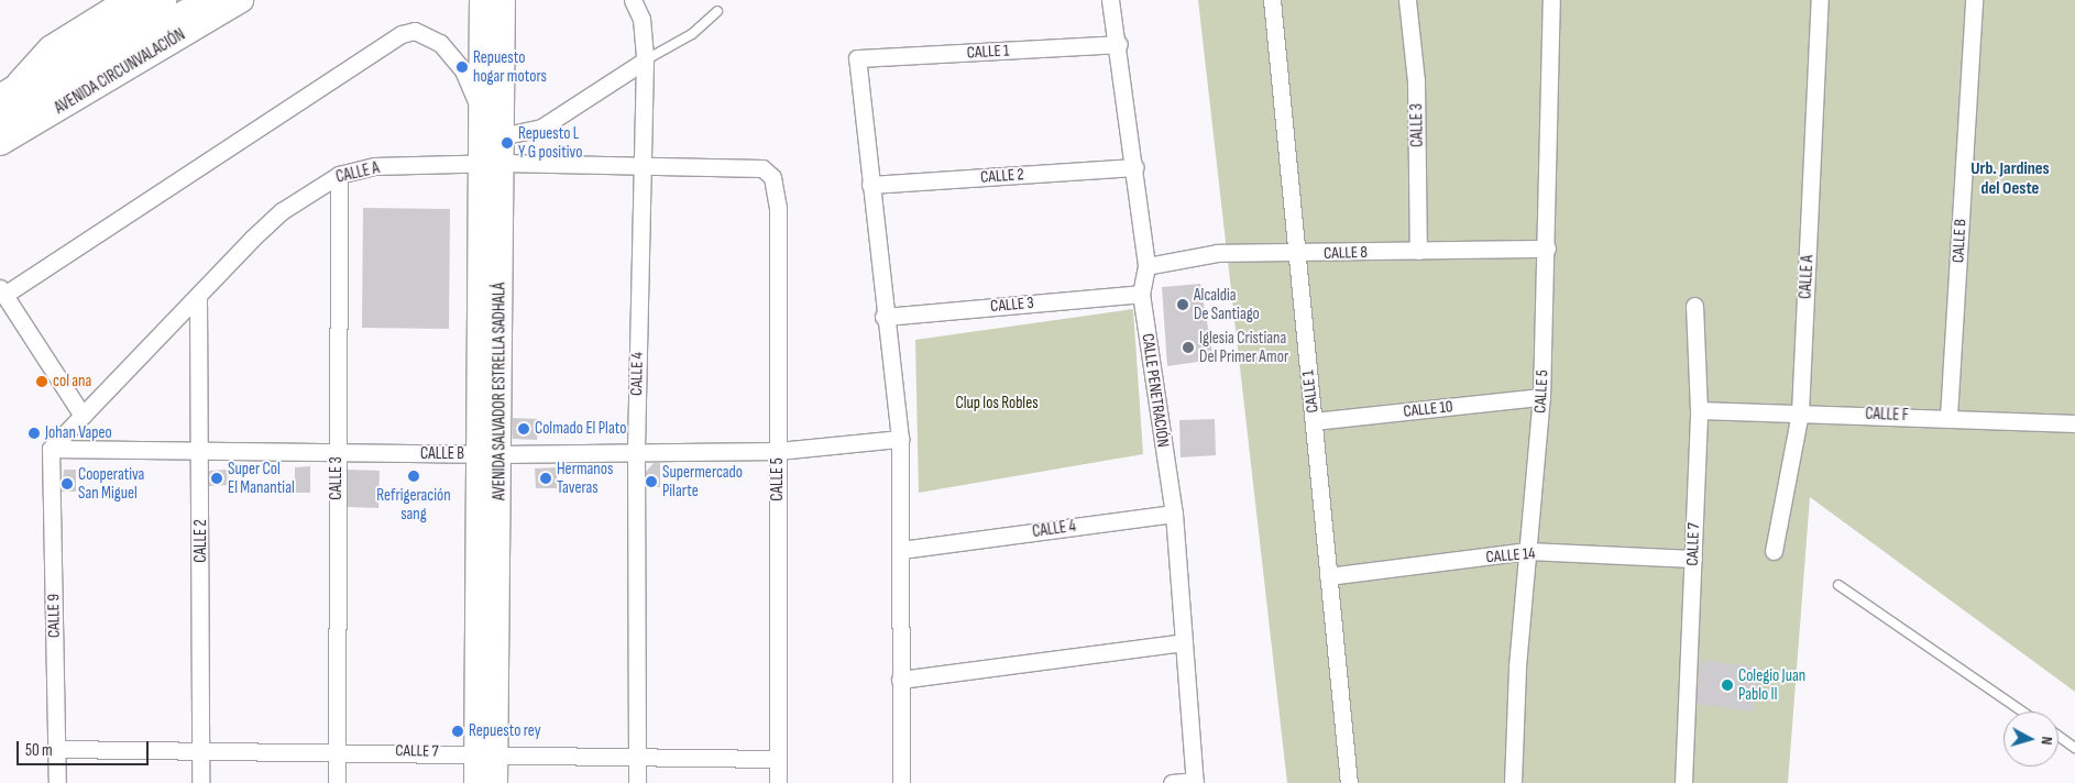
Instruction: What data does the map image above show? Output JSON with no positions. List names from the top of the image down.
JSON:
{
  "streets": {
    "main road": ["AVENIDA CIRCUNVALACIÓN", "AVENIDA SALVADOR ESTRELLA SADHALÁ"],
    "street": [
      "CALLE 1",
      "CALLE 3",
      "CALLE A",
      "CALLE 2",
      "CALLE B",
      "CALLE 8",
      "CALLE 4",
      "CALLE PENETRACIÓN",
      "CALLE 5",
      "CALLE 10",
      "CALLE F",
      "CALLE 7",
      "CALLE 14",
      "CALLE 9"
    ]
  },
  "crossings": [
    ["CALLE 1", "CALLE 2"],
    ["CALLE 1", "CALLE 8"],
    ["CALLE 1", "CALLE PENETRACIÓN"],
    ["CALLE 1", "CALLE 10"],
    ["CALLE 1", "CALLE 14"],
    ["CALLE 3", "CALLE A"],
    ["CALLE 3", "CALLE B"],
    ["CALLE 3", "CALLE 8"],
    ["CALLE 3", "CALLE PENETRACIÓN"],
    ["CALLE 3", "CALLE 7"],
    ["CALLE A", "CALLE 2"],
    ["CALLE A", "CALLE B"],
    ["CALLE A", "CALLE 4"],
    ["CALLE A", "AVENIDA SALVADOR ESTRELLA SADHALÁ"],
    ["CALLE A", "CALLE 5"],
    ["CALLE A", "CALLE F"],
    ["CALLE A", "CALLE 9"],
    ["CALLE 2", "CALLE B"],
    ["CALLE 2", "CALLE PENETRACIÓN"],
    ["CALLE 2", "CALLE 7"],
    ["CALLE B", "CALLE 4"],
    ["CALLE B", "AVENIDA SALVADOR ESTRELLA SADHALÁ"],
    ["CALLE B", "CALLE 5"],
    ["CALLE B", "CALLE F"],
    ["CALLE B", "CALLE 9"],
    ["CALLE 8", "CALLE PENETRACIÓN"],
    ["CALLE 8", "CALLE 5"],
    ["CALLE 4", "CALLE PENETRACIÓN"],
    ["CALLE 4", "CALLE 7"],
    ["AVENIDA SALVADOR ESTRELLA SADHALÁ", "CALLE 7"],
    ["CALLE 5", "CALLE 10"],
    ["CALLE 5", "CALLE 7"],
    ["CALLE 5", "CALLE 14"],
    ["CALLE F", "CALLE 7"],
    ["CALLE 7", "CALLE 14"],
    ["CALLE 7", "CALLE 9"]
  ],
  "districts": ["Urb. Jardines del Oeste"],
  "parks": ["Clup los Robles"],
  "places": [
    "Repuesto hogar motors",
    "Repuesto L Y G positivo",
    "Alcaldia De Santiago",
    "Iglesia Cristiana Del Primer Amor",
    "col ana",
    "Colmado El Plato",
    "Johan Vapeo",
    "Refrigeración sang",
    "Super Col El Manantial",
    "Hermanos Taveras",
    "Supermercado Pilarte",
    "Cooperativa San Miguel",
    "Colegio Juan Pablo II",
    "Repuesto rey"
  ],
  "scale_bar": "50 m",
  "north": "right"
}
